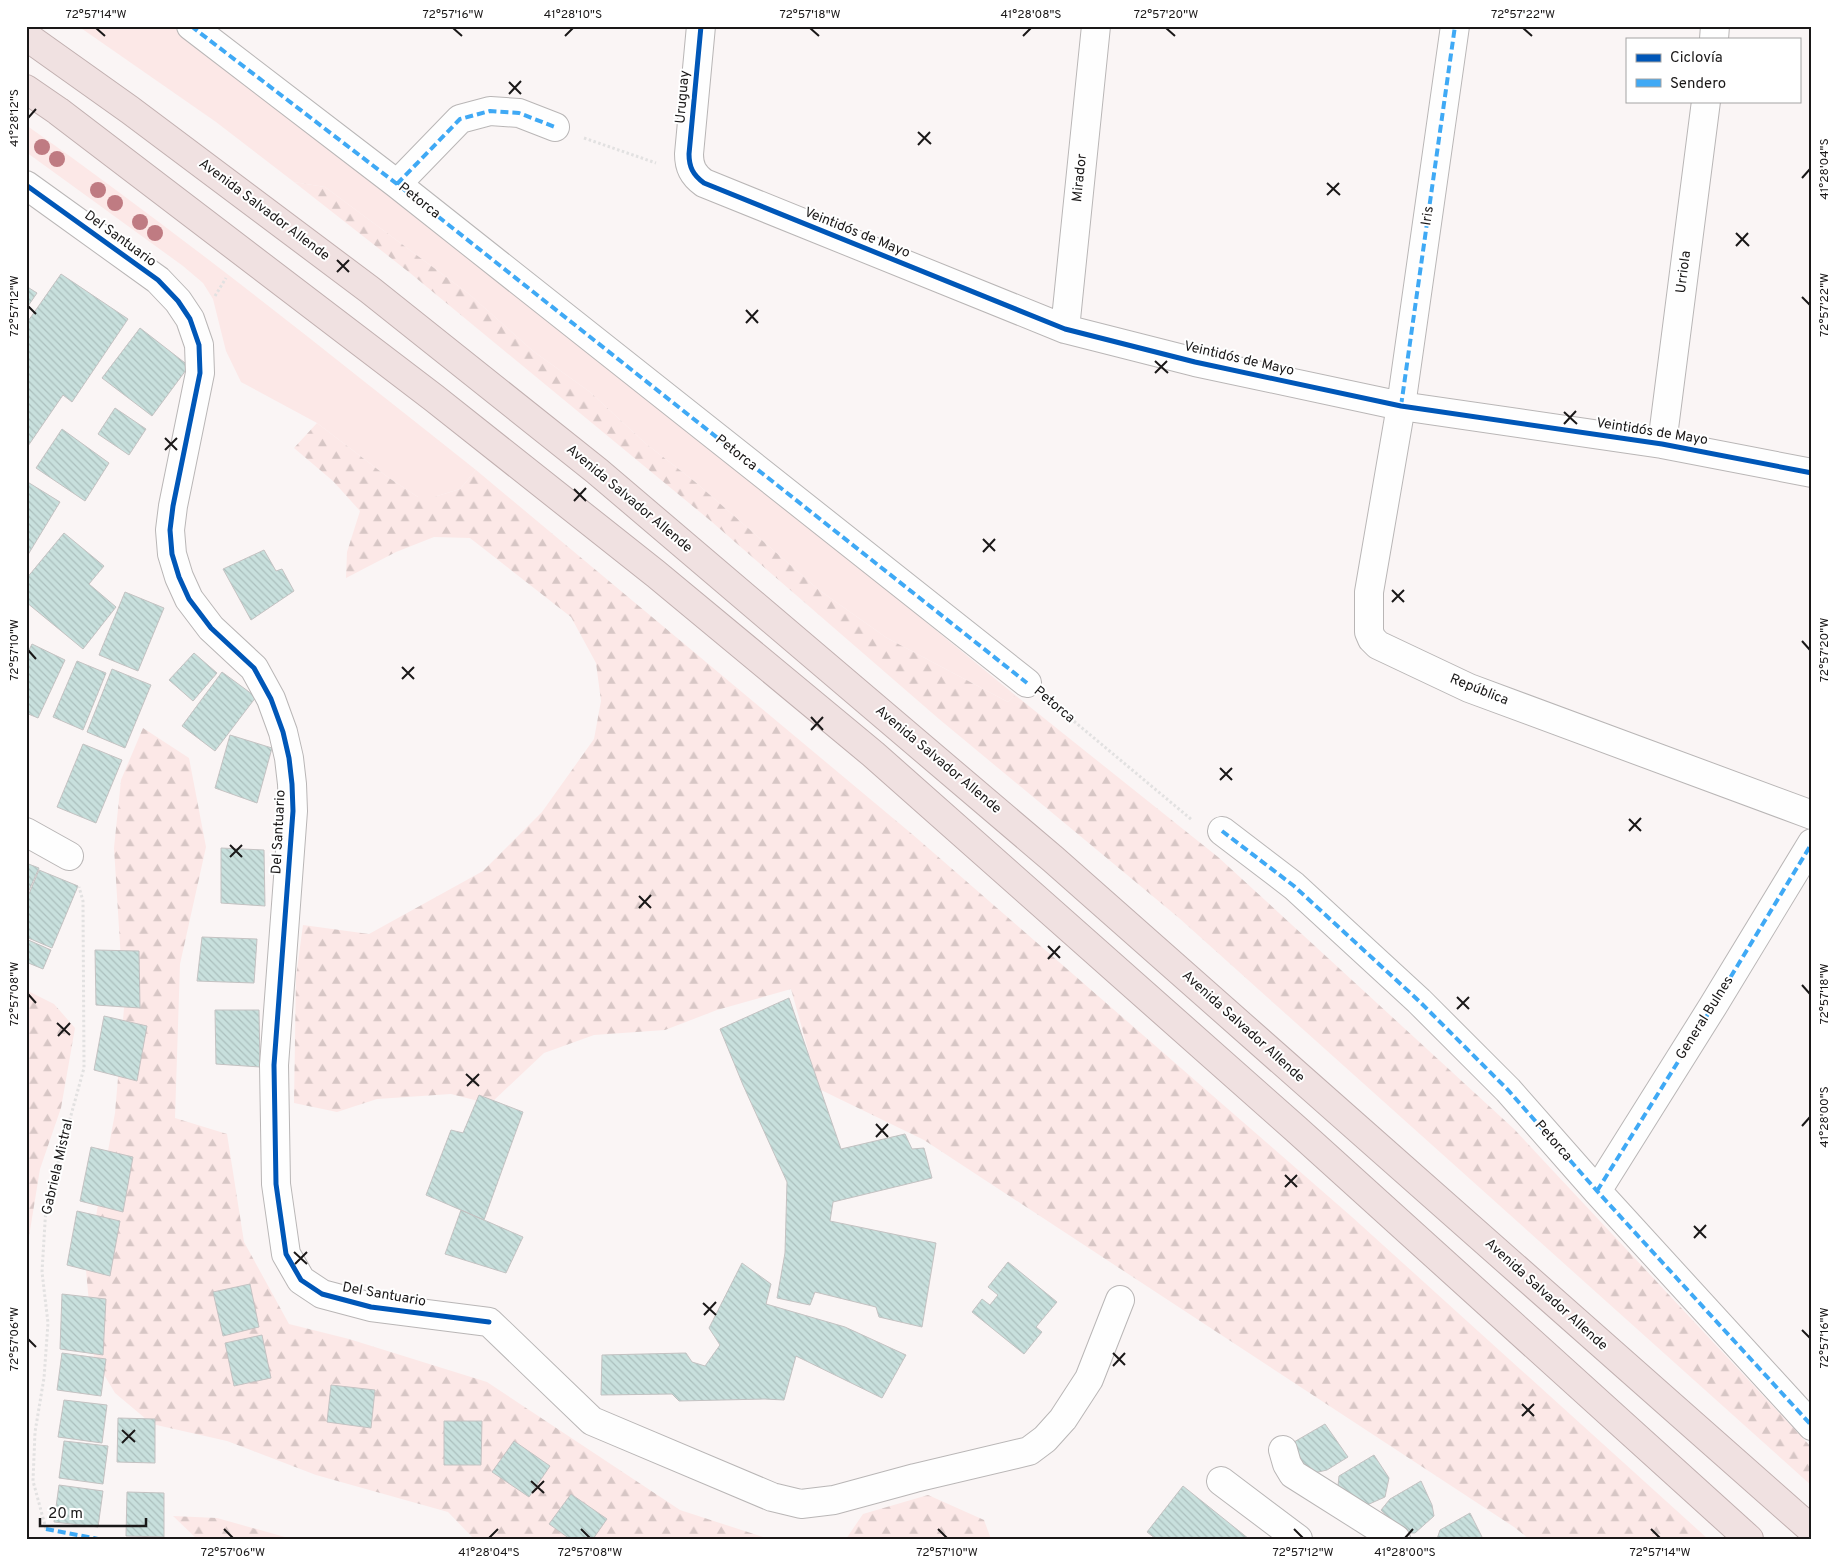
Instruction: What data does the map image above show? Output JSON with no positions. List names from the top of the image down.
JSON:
{
  "streets": {
    "highway": ["Avenida Salvador Allende"],
    "street": [
      "Uruguay",
      "Mirador",
      "Petorca",
      "Iris",
      "Veintidós de Mayo",
      "Del Santuario",
      "Urriola",
      "República",
      "General Bulnes"
    ],
    "path": ["Gabriela Mistral"]
  },
  "crossings": [
    ["Uruguay", "Veintidós de Mayo"],
    ["Mirador", "Veintidós de Mayo"],
    ["Petorca", "General Bulnes"],
    ["Iris", "Veintidós de Mayo"],
    ["Iris", "República"],
    ["Veintidós de Mayo", "Urriola"],
    ["Veintidós de Mayo", "República"]
  ],
  "legend": ["Ciclovía", "Sendero"],
  "scale_bar": "20 m",
  "coordinates": [
    "72°57'14\"W",
    "72°57'16\"W",
    "41°28'10\"S",
    "72°57'18\"W",
    "41°28'08\"S",
    "72°57'20\"W",
    "72°57'22\"W",
    "41°28'12\"S",
    "41°28'04\"S",
    "72°57'12\"W",
    "72°57'10\"W",
    "72°57'08\"W",
    "41°28'00\"S",
    "72°57'06\"W"
  ]
}
